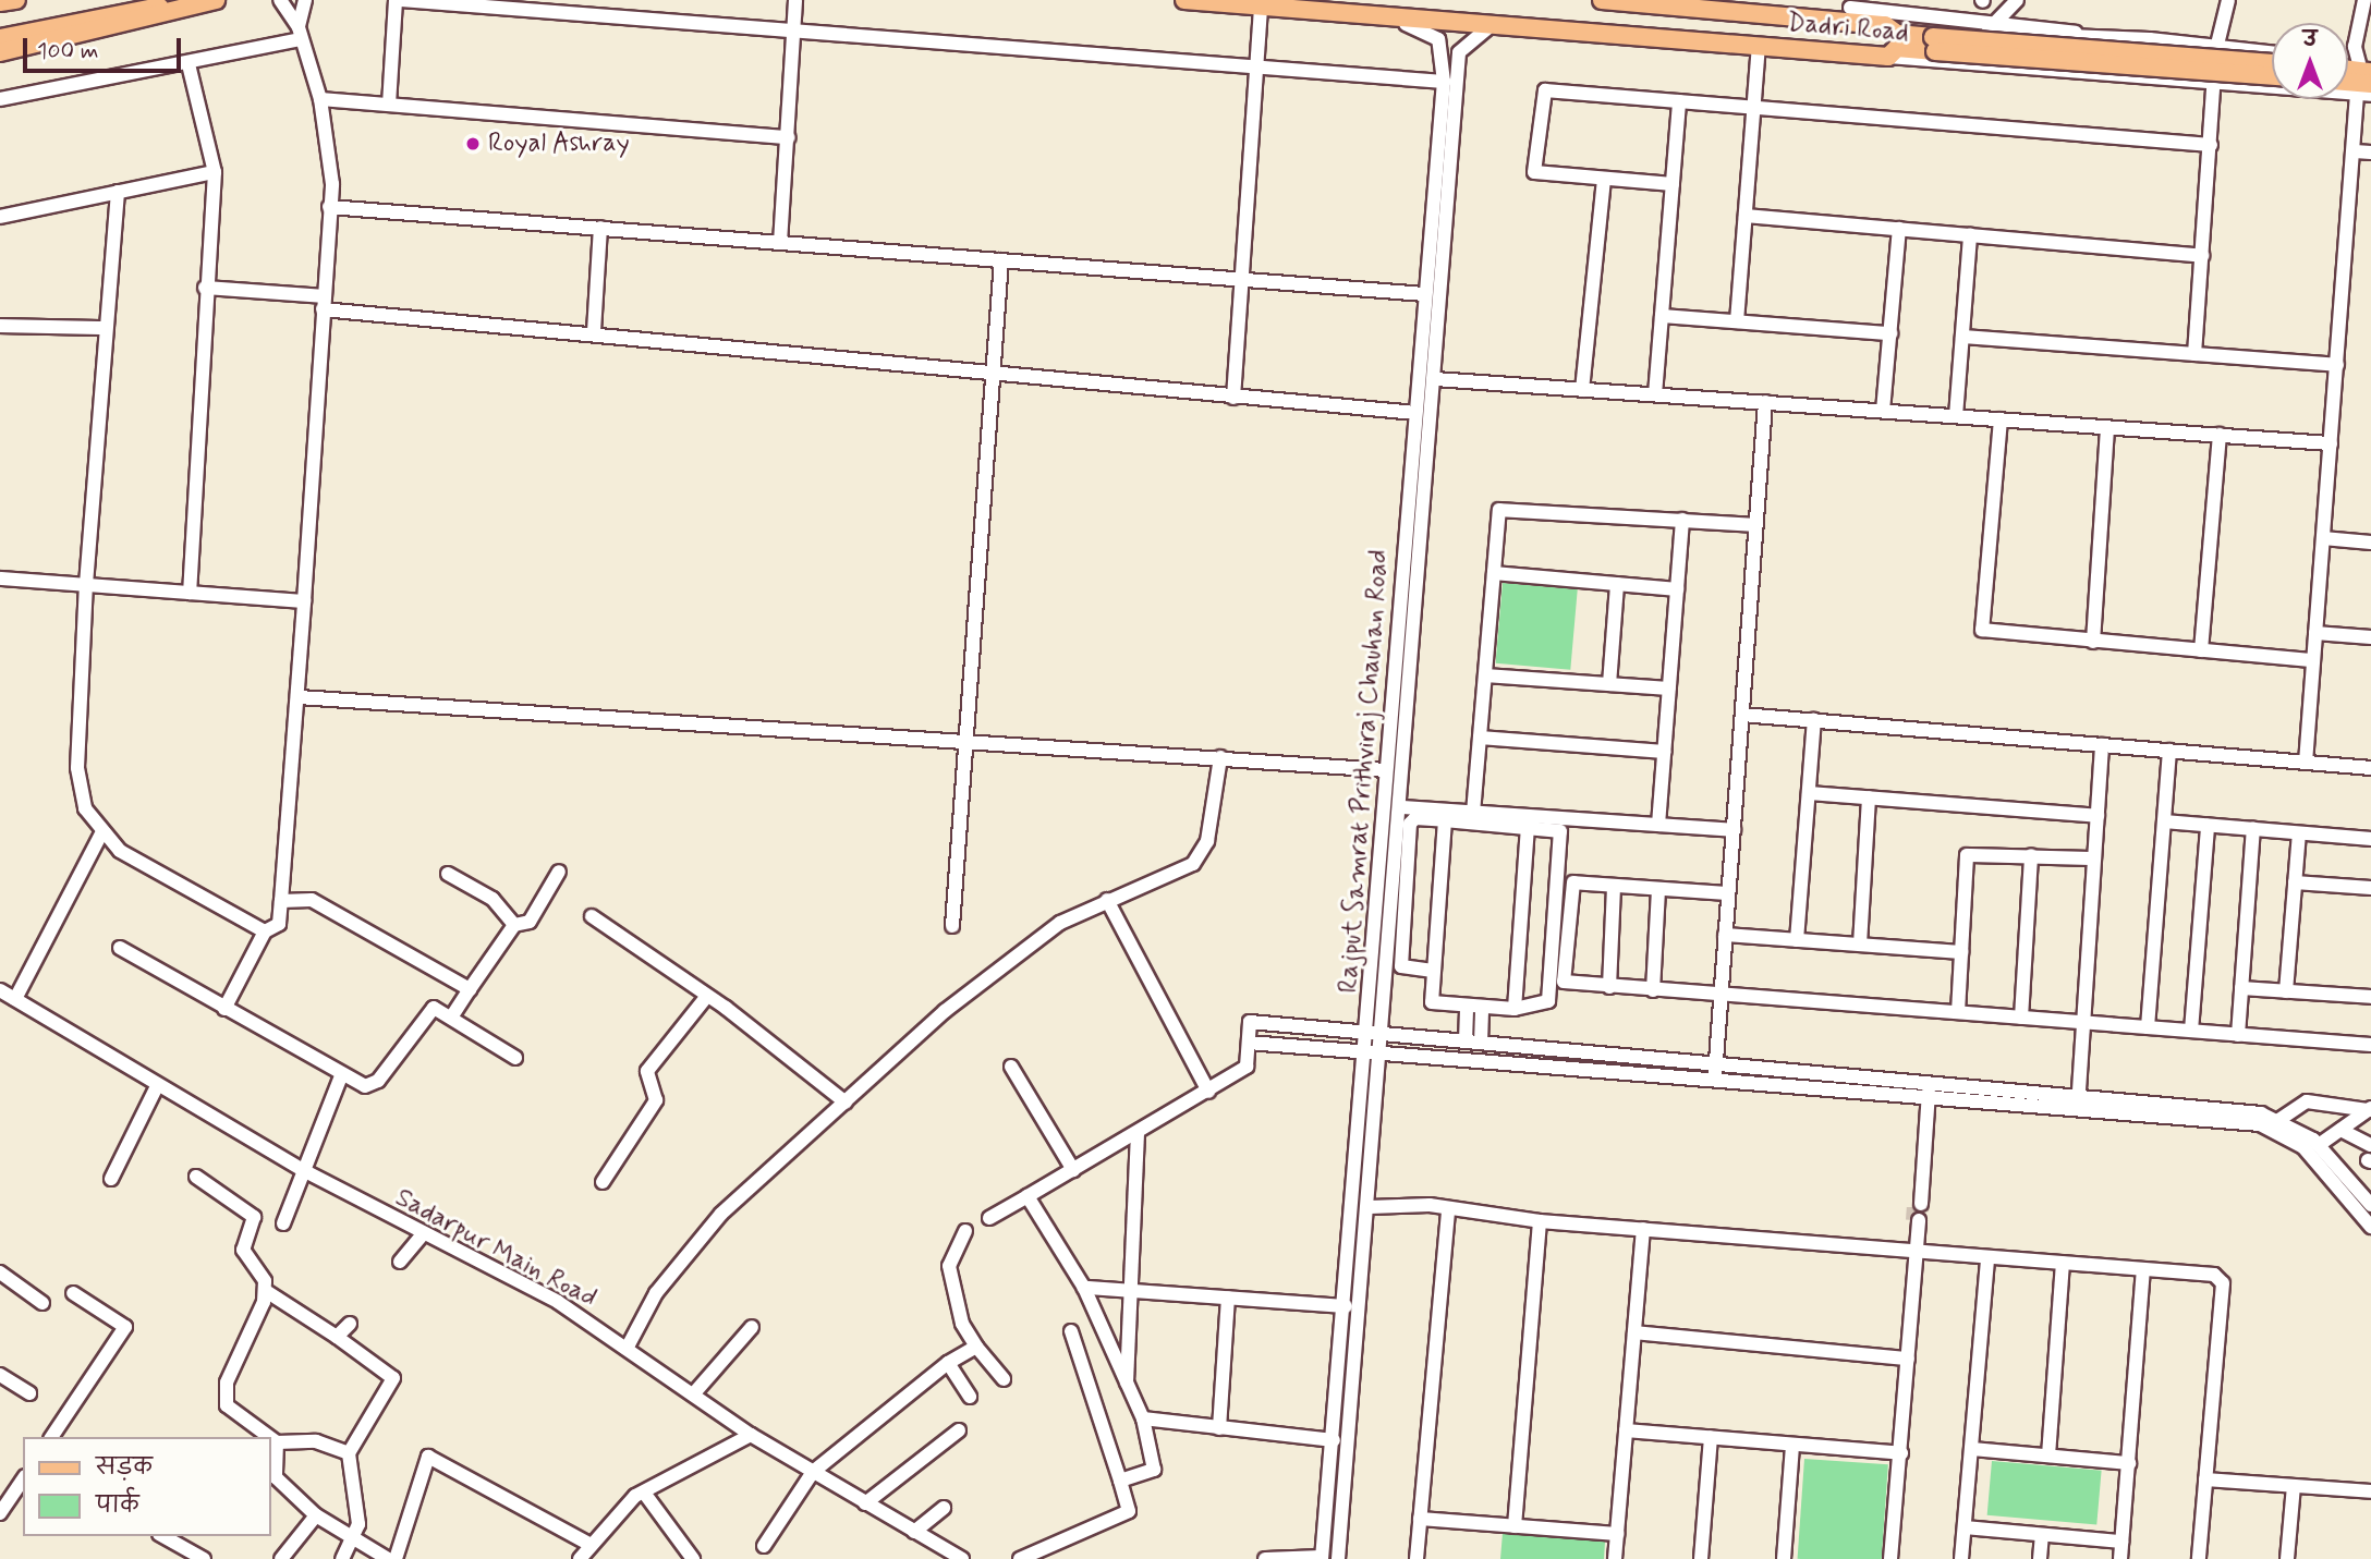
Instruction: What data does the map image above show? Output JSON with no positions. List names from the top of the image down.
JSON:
{
  "streets": {
    "main road": ["Dadri Road"],
    "street": ["Rajput Samrat Prithviraj Chauhan Road", "Sadarpur Main Road"]
  },
  "crossings": [
    ["Dadri Road", "Rajput Samrat Prithviraj Chauhan Road"]
  ],
  "places": ["Royal Ashray"],
  "legend": ["सड़क", "पार्क"],
  "scale_bar": "100 m",
  "north": "top"
}
